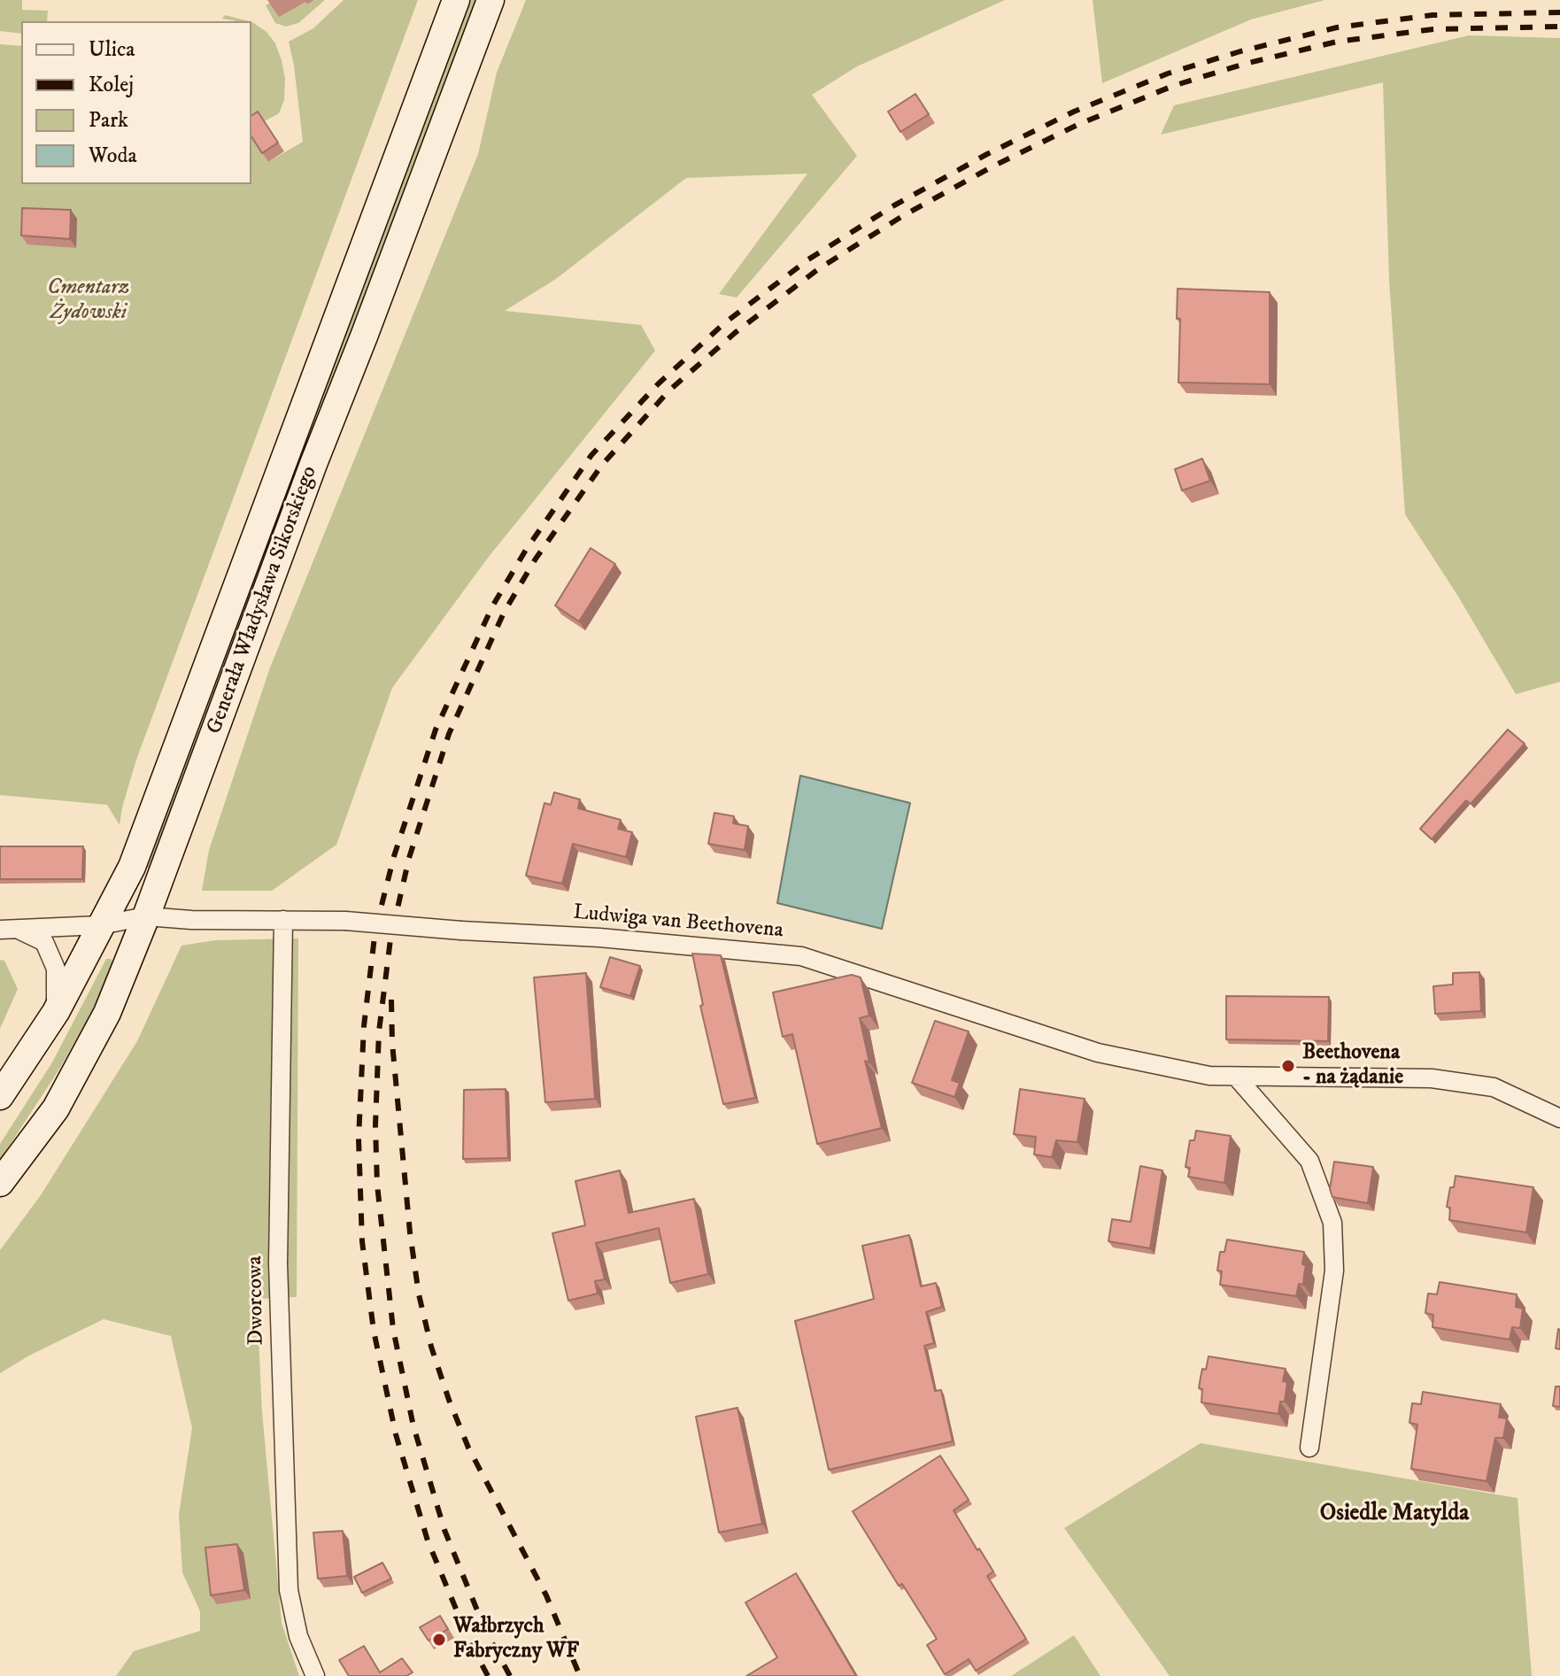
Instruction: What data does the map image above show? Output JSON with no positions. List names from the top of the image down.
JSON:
{
  "streets": {
    "main road": ["Generała Władysława Sikorskiego"],
    "street": ["Ludwiga van Beethovena", "Dworcowa"]
  },
  "crossings": [
    ["Generała Władysława Sikorskiego", "Ludwiga van Beethovena"],
    ["Ludwiga van Beethovena", "Dworcowa"]
  ],
  "districts": ["Osiedle Matylda"],
  "parks": ["Cmentarz Żydowski"],
  "places": ["Beethovena - na żądanie", "Wałbrzych Fabryczny WF"],
  "legend": [
    "Ulica",
    "Kolej",
    "Park",
    "Woda"
  ]
}
